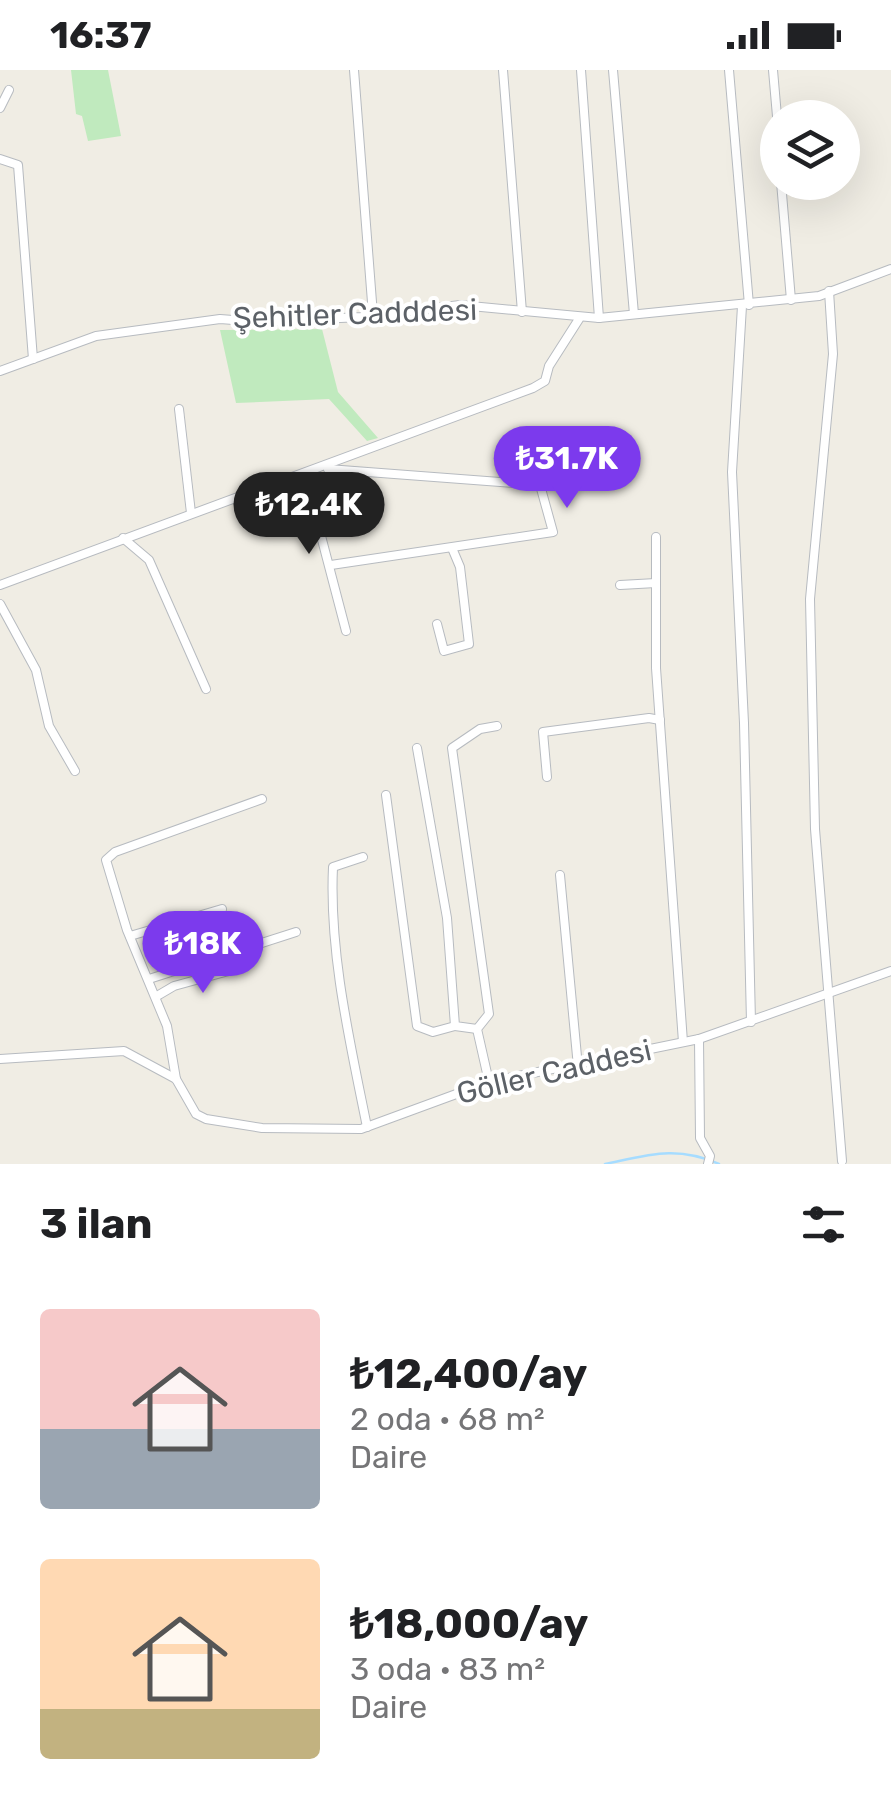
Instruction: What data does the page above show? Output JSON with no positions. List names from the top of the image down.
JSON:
{
  "streets": {
    "street": ["Şehitler Cadddesi", "Göller Caddesi"]
  },
  "page": {
    "status": "16:37",
    "price": ["₺31.7K", "₺12.4K", "₺18K"],
    "heading": "3 ilan",
    "list": [
      {
        "name": "₺12,400/ay",
        "note": "2 oda · 68 m² · Daire"
      },
      {
        "name": "₺18,000/ay",
        "note": "3 oda · 83 m² · Daire"
      }
    ]
  }
}
